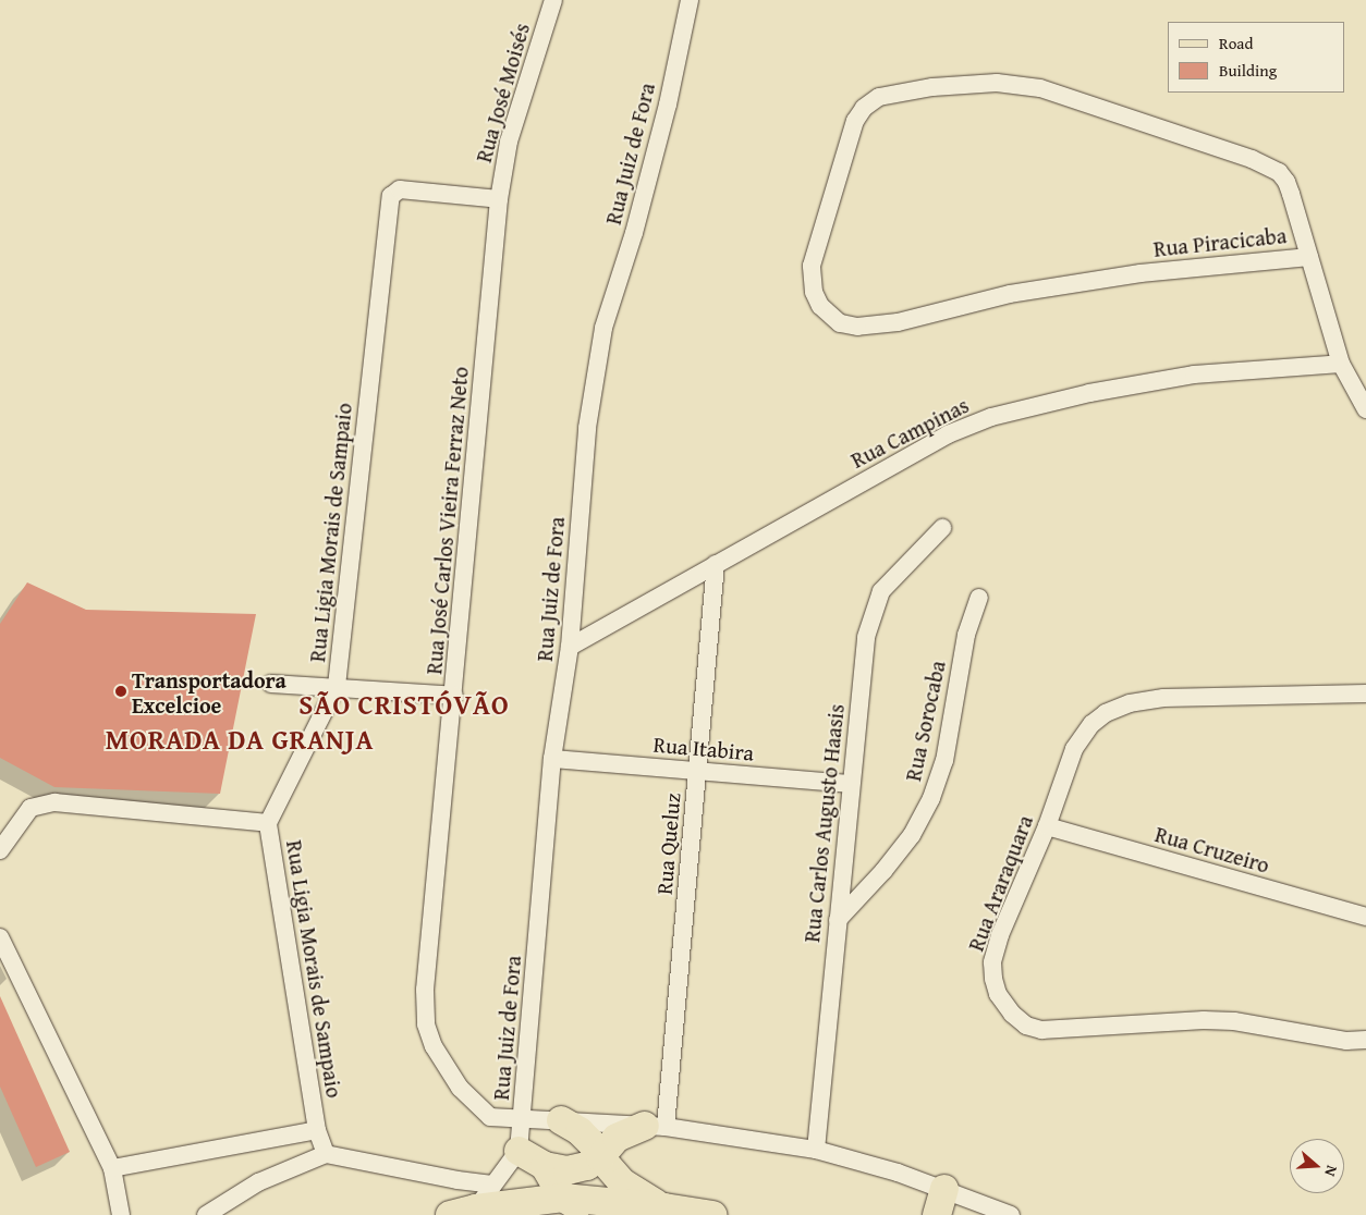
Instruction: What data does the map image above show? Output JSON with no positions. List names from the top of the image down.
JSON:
{
  "streets": {
    "street": [
      "Rua José Moisés",
      "Rua Juiz de Fora",
      "Rua Piracicaba",
      "Rua Campinas",
      "Rua José Carlos Vieira Ferraz Neto",
      "Rua Ligia Morais de Sampaio",
      "Rua Sorocaba",
      "Rua Itabira",
      "Rua Carlos Augusto Haasis",
      "Rua Queluz",
      "Rua Cruzeiro",
      "Rua Araraquara"
    ]
  },
  "crossings": [
    ["Rua José Moisés", "Rua José Carlos Vieira Ferraz Neto"],
    ["Rua José Moisés", "Rua Ligia Morais de Sampaio"],
    ["Rua Juiz de Fora", "Rua Campinas"],
    ["Rua Juiz de Fora", "Rua José Carlos Vieira Ferraz Neto"],
    ["Rua Juiz de Fora", "Rua Itabira"],
    ["Rua Campinas", "Rua Queluz"],
    ["Rua José Carlos Vieira Ferraz Neto", "Rua Ligia Morais de Sampaio"],
    ["Rua José Carlos Vieira Ferraz Neto", "Rua Carlos Augusto Haasis"],
    ["Rua José Carlos Vieira Ferraz Neto", "Rua Queluz"],
    ["Rua Sorocaba", "Rua Carlos Augusto Haasis"],
    ["Rua Itabira", "Rua Carlos Augusto Haasis"],
    ["Rua Itabira", "Rua Queluz"],
    ["Rua Cruzeiro", "Rua Araraquara"]
  ],
  "districts": ["SÃO CRISTÓVÃO", "MORADA DA GRANJA"],
  "places": ["Transportadora Excelcioe"],
  "legend": ["Road", "Building"],
  "north": "right"
}
